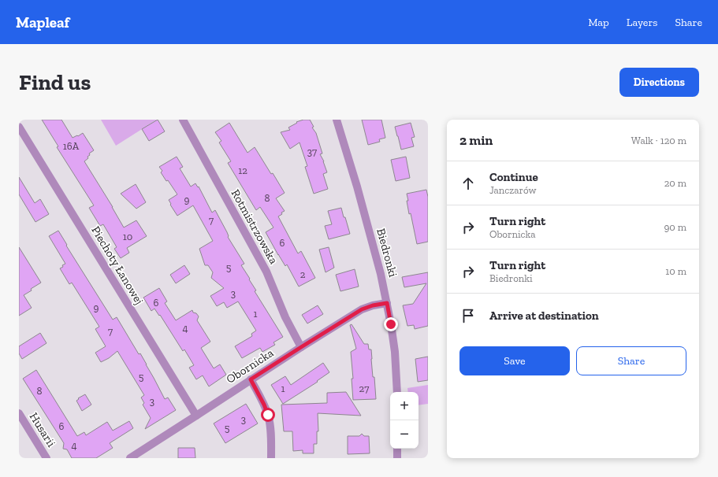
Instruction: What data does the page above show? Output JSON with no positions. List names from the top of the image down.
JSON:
{
  "streets": {
    "street": [
      "Rotmistrzowska",
      "Biedronki",
      "Piechoty Łanowej",
      "Obornicka",
      "Husarii"
    ]
  },
  "crossings": [
    ["Rotmistrzowska", "Obornicka"],
    ["Biedronki", "Obornicka"],
    ["Piechoty Łanowej", "Obornicka"]
  ],
  "house_numbers": [
    "16A",
    "37",
    "12",
    "8",
    "9",
    "7",
    "10",
    "6",
    "5",
    "2",
    "3",
    "6",
    "9",
    "1",
    "4",
    "7",
    "5",
    "1",
    "27",
    "8",
    "3",
    "3",
    "6",
    "5",
    "4"
  ],
  "page": {
    "header": "Mapleaf",
    "nav": ["Map", "Layers", "Share"],
    "buttons": [
      "Directions",
      ["Save", "Share"]
    ],
    "title": "Find us",
    "heading": ["2 min", "Walk · 120 m"],
    "list": [
      ["Continue", "Janczarów", "20 m"],
      ["Turn right", "Obornicka", "90 m"],
      ["Turn right", "Biedronki", "10 m"],
      "Arrive at destination"
    ],
    "map_buttons": ["+", "−"]
  }
}
